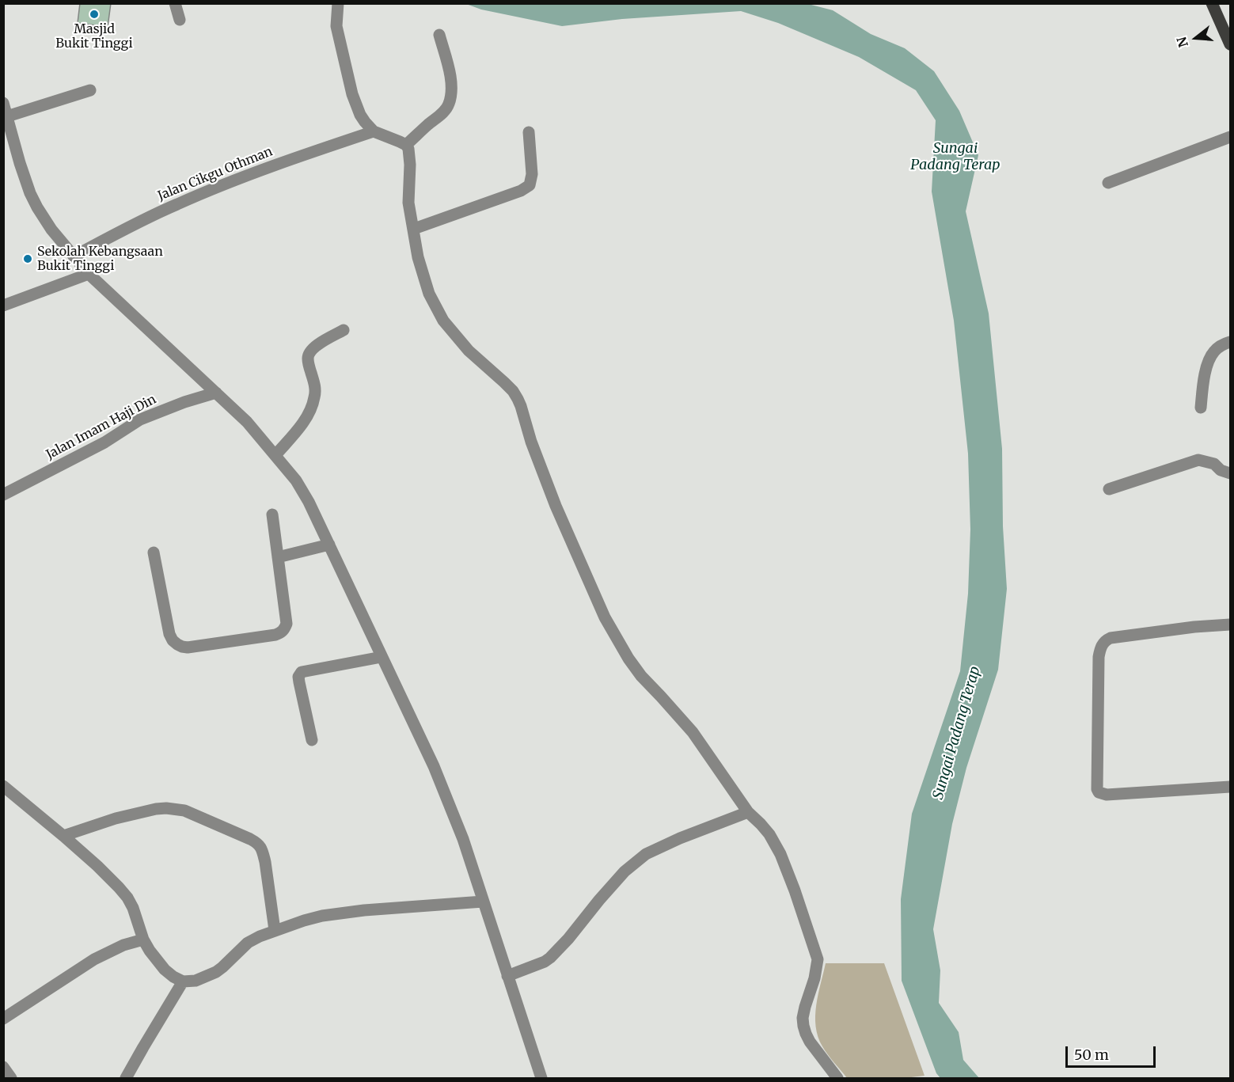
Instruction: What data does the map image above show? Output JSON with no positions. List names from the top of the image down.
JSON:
{
  "streets": {
    "street": ["Jalan Cikgu Othman", "Jalan Imam Haji Din"]
  },
  "water": ["Sungai Padang Terap"],
  "places": ["Masjid Bukit Tinggi", "Sekolah Kebangsaan Bukit Tinggi"],
  "scale_bar": "50 m",
  "north": "left"
}
